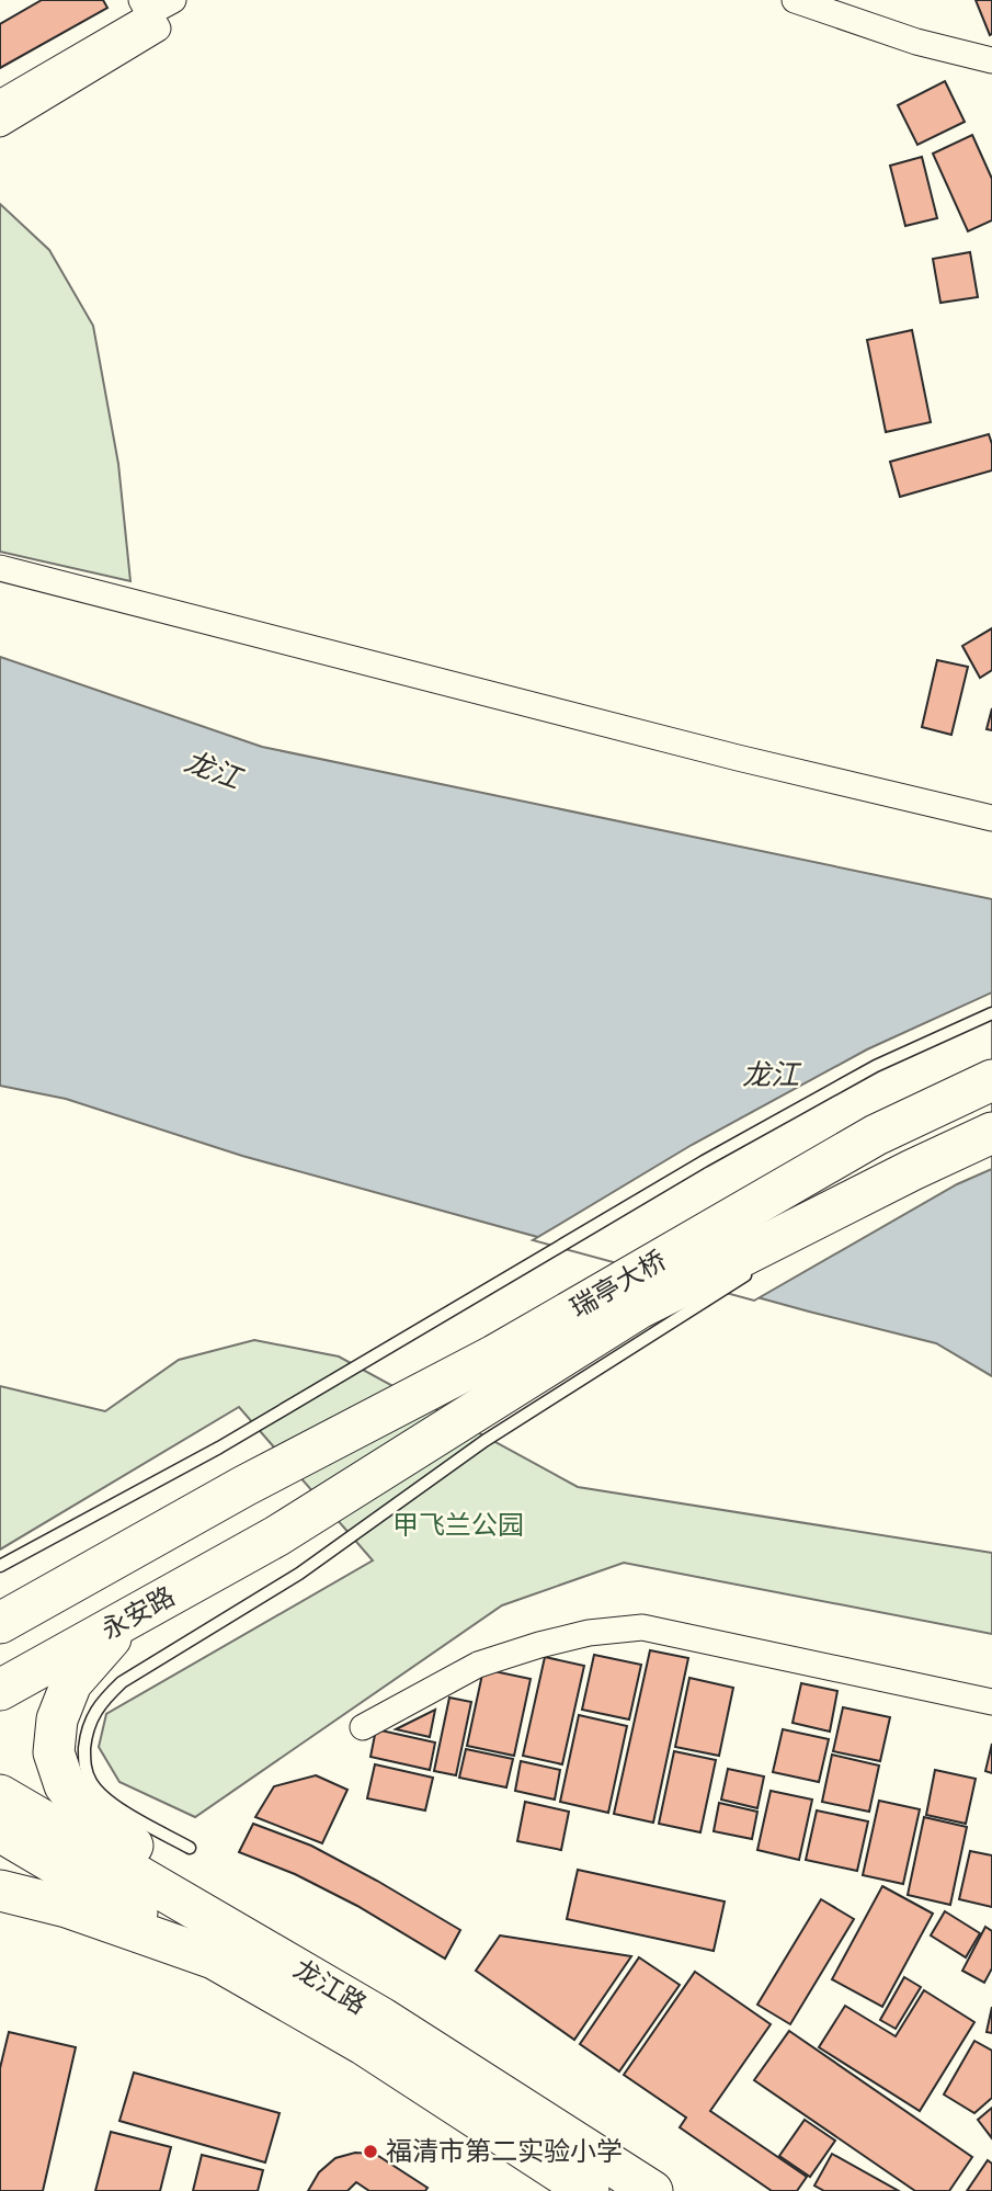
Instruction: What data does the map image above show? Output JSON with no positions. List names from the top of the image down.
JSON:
{
  "streets": {
    "main road": ["瑞亭大桥", "永安路", "龙江路"]
  },
  "crossings": [
    ["瑞亭大桥", "永安路"]
  ],
  "water": ["龙江"],
  "parks": ["甲飞兰公园"],
  "places": ["福清市第二实验小学"]
}
